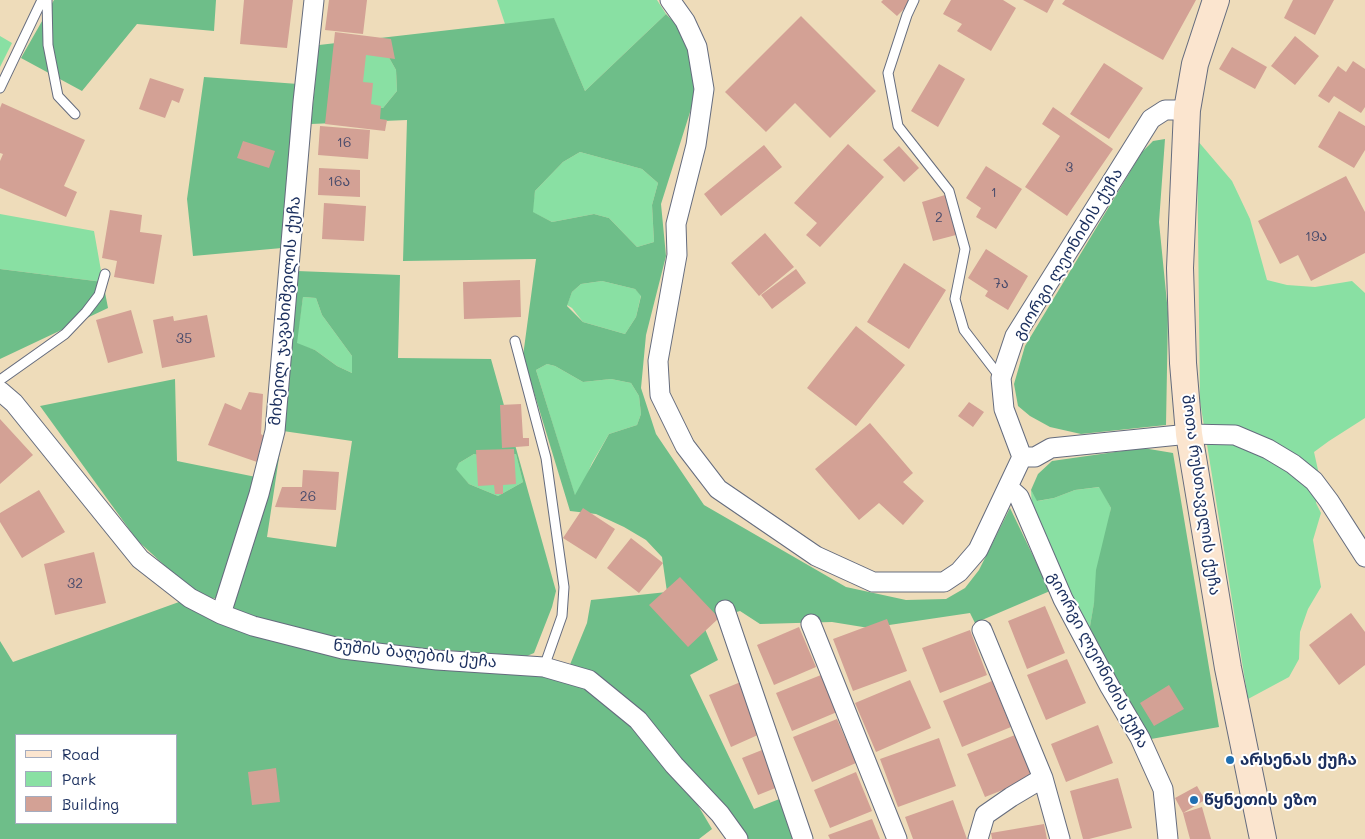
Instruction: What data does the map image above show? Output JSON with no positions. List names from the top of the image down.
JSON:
{
  "streets": {
    "main road": ["შოთა რუსთაველის ქუჩა"],
    "street": ["გიორგი ლეონიძის ქუჩა", "მიხეილ ჯავახიშვილის ქუჩა", "ნუშის ბაღების ქუჩა"]
  },
  "crossings": [
    ["გიორგი ლეონიძის ქუჩა", "შოთა რუსთაველის ქუჩა"],
    ["მიხეილ ჯავახიშვილის ქუჩა", "ნუშის ბაღების ქუჩა"]
  ],
  "places": ["არსენას ქუჩა", "წყნეთის ეზო"],
  "house_numbers": [
    "16",
    "3",
    "16ა",
    "1",
    "2",
    "19ა",
    "7ა",
    "35",
    "26",
    "32"
  ],
  "legend": ["Road", "Park", "Building"]
}
